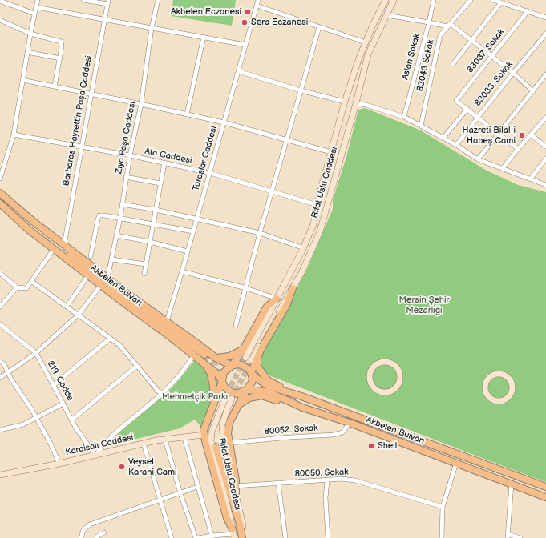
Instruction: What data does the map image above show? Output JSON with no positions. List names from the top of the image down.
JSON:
{
  "streets": {
    "main road": [
      "Rifat Uslu Caddesi",
      "Akbelen Bulvarı",
      "Karaisalı Caddesi",
      "Rıfat Uslu Caddesi"
    ],
    "street": [
      "83037. Sokak",
      "Aslan Sokak",
      "83043 Sokak",
      "83033. Sokak",
      "Barbaros Hayrettin Paşa Caddesi",
      "Ziya Paşa Caddesi",
      "Ata Caddesi",
      "Toroslar Caddesi",
      "219. Cadde",
      "80052. Sokak",
      "80050. Sokak"
    ]
  },
  "crossings": [
    ["Barbaros Hayrettin Paşa Caddesi", "Ata Caddesi"],
    ["Barbaros Hayrettin Paşa Caddesi", "Akbelen Bulvarı"],
    ["Ziya Paşa Caddesi", "Ata Caddesi"],
    ["Ziya Paşa Caddesi", "Akbelen Bulvarı"],
    ["Ata Caddesi", "Toroslar Caddesi"],
    ["Ata Caddesi", "Rifat Uslu Caddesi"],
    ["Toroslar Caddesi", "Akbelen Bulvarı"],
    ["Akbelen Bulvarı", "80052. Sokak"],
    ["219. Cadde", "Karaisalı Caddesi"]
  ],
  "parks": ["Mersin Şehir Mezarlığı", "Mehmetçik Parkı"],
  "places": [
    "Akbelen Eczanesi",
    "Sera Eczanesi",
    "Hazreti Bilal-i Habeş Cami",
    "Shell",
    "Veysel Karani Cami"
  ]
}
